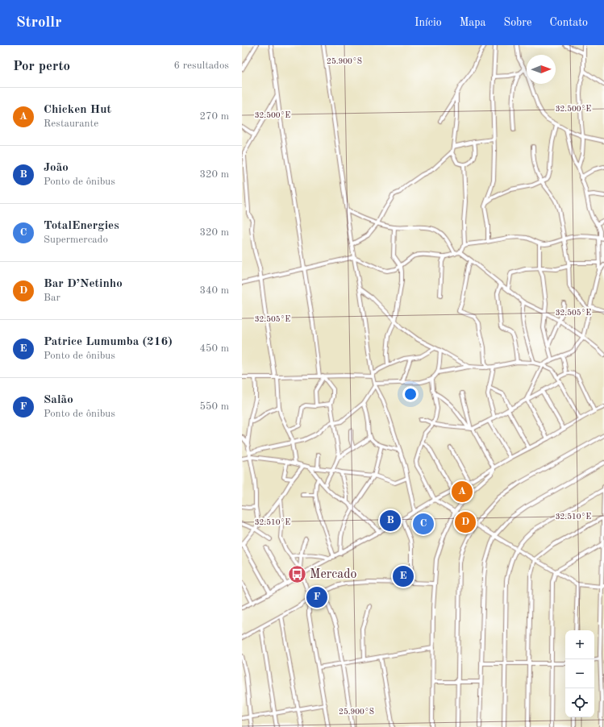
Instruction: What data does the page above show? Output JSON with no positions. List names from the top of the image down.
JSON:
{
  "places": {
    "bus stop": ["Mercado"]
  },
  "north": "right",
  "page": {
    "header": "Strollr",
    "nav": [
      "Início",
      "Mapa",
      "Sobre",
      "Contato"
    ],
    "heading": ["Por perto", "6 resultados"],
    "list": [
      {
        "mark": "A",
        "name": "Chicken Hut",
        "note": "Restaurante",
        "value": "270 m"
      },
      {
        "mark": "B",
        "name": "João",
        "note": "Ponto de ônibus",
        "value": "320 m"
      },
      {
        "mark": "C",
        "name": "TotalEnergies",
        "note": "Supermercado",
        "value": "320 m"
      },
      {
        "mark": "D",
        "name": "Bar D’Netinho",
        "note": "Bar",
        "value": "340 m"
      },
      {
        "mark": "E",
        "name": "Patrice Lumumba (216)",
        "note": "Ponto de ônibus",
        "value": "450 m"
      },
      {
        "mark": "F",
        "name": "Salão",
        "note": "Ponto de ônibus",
        "value": "550 m"
      }
    ],
    "pins": [
      "A",
      "B",
      "D",
      "C",
      "E",
      "F"
    ],
    "map_buttons": ["+", "−"]
  },
  "coordinates": [
    "25.900°S",
    "32.500°E",
    "32.505°E",
    "32.510°E"
  ]
}
